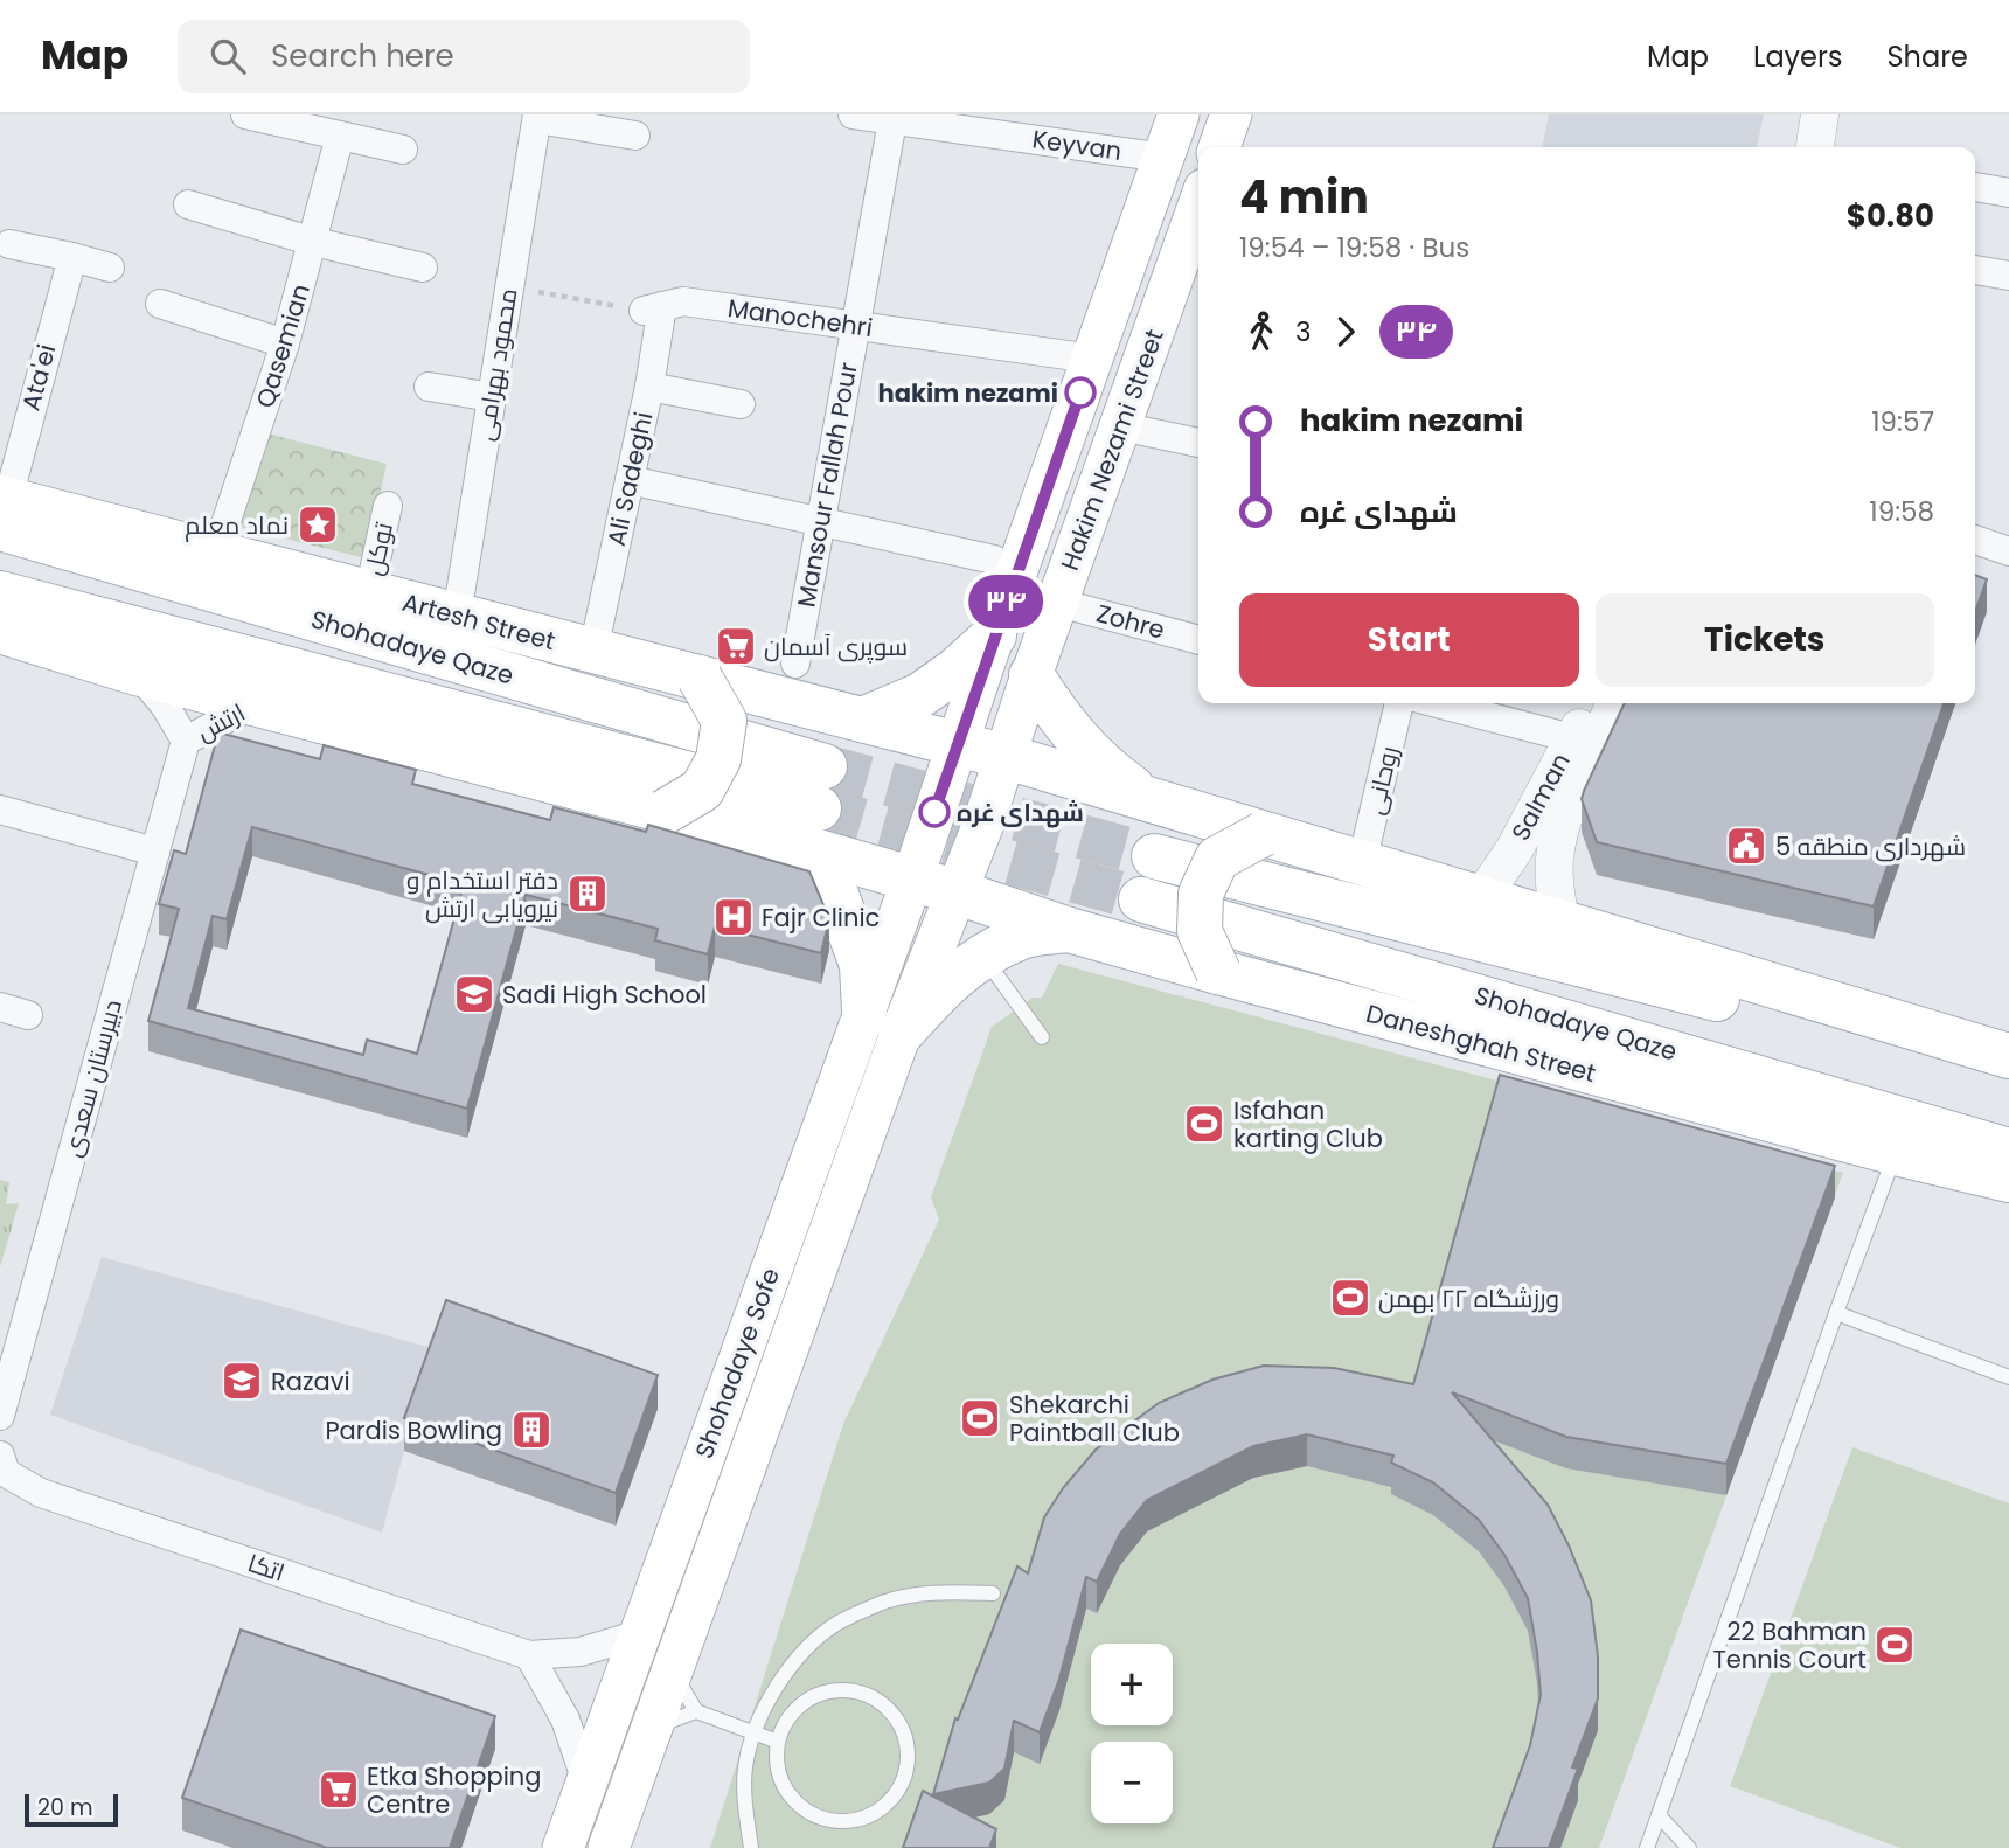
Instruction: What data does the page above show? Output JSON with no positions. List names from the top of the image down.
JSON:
{
  "streets": {
    "main road": [
      "Hakim Nezami Street",
      "Artesh Street",
      "Shohadaye Qaze",
      "Daneshghah Street",
      "Shohadaye Sofe"
    ],
    "street": [
      "Keyvan",
      "Manochehri",
      "Qasemian",
      "محمود بهرامی",
      "Ata'ei",
      "Ali Sadeghi",
      "Mansour Fallah Pour",
      "توکل",
      "Zohre",
      "ارتش",
      "روحانی",
      "Salman",
      "دبیرستان سعدی",
      "اتکا"
    ]
  },
  "crossings": [
    ["Keyvan", "Hakim Nezami Street"],
    ["Keyvan", "Mansour Fallah Pour"],
    ["Manochehri", "Hakim Nezami Street"],
    ["Manochehri", "Ali Sadeghi"],
    ["Manochehri", "Mansour Fallah Pour"],
    ["Qasemian", "Artesh Street"],
    ["محمود بهرامی", "Artesh Street"],
    ["Ata'ei", "Artesh Street"],
    ["Ata'ei", "Shohadaye Qaze"],
    ["Hakim Nezami Street", "Artesh Street"],
    ["Hakim Nezami Street", "Zohre"],
    ["Hakim Nezami Street", "Shohadaye Sofe"],
    ["Ali Sadeghi", "Artesh Street"],
    ["توکل", "Artesh Street"],
    ["Artesh Street", "Shohadaye Qaze"],
    ["Artesh Street", "Shohadaye Sofe"],
    ["ارتش", "دبیرستان سعدی"],
    ["Daneshghah Street", "Shohadaye Sofe"]
  ],
  "places": {
    "other": ["hakim nezami", "شهدای غره"],
    "place": ["نماد معلم"],
    "supermarket": ["سوپری آسمان", "Etka Shopping Centre"],
    "public building": ["شهرداری منطقه 5"],
    "building": ["دفتر استخدام و نیرویابی ارتش", "Pardis Bowling"],
    "hospital": ["Fajr Clinic"],
    "school or university": ["Sadi High School", "Razavi"],
    "sports": [
      "Isfahan karting Club",
      "ورزشگاه ۲۲ بهمن",
      "Shekarchi Paintball Club",
      "22 Bahman Tennis Court"
    ]
  },
  "lines": ["bus line ۳۴"],
  "scale_bar": "20 m",
  "page": {
    "header": "Map",
    "search": "Search here",
    "nav": ["Map", "Layers", "Share"],
    "on_map": "۳۴",
    "heading": ["4 min", "19:54 – 19:58 · Bus", "$0.80"],
    "legs": ["3", "۳۴"],
    "list": [
      {
        "name": "hakim nezami",
        "value": "19:57"
      },
      {
        "name": "شهدای غره",
        "value": "19:58"
      }
    ],
    "buttons": ["Start", "Tickets"],
    "map_buttons": ["+", "−"],
    "scale": "20 m"
  }
}
